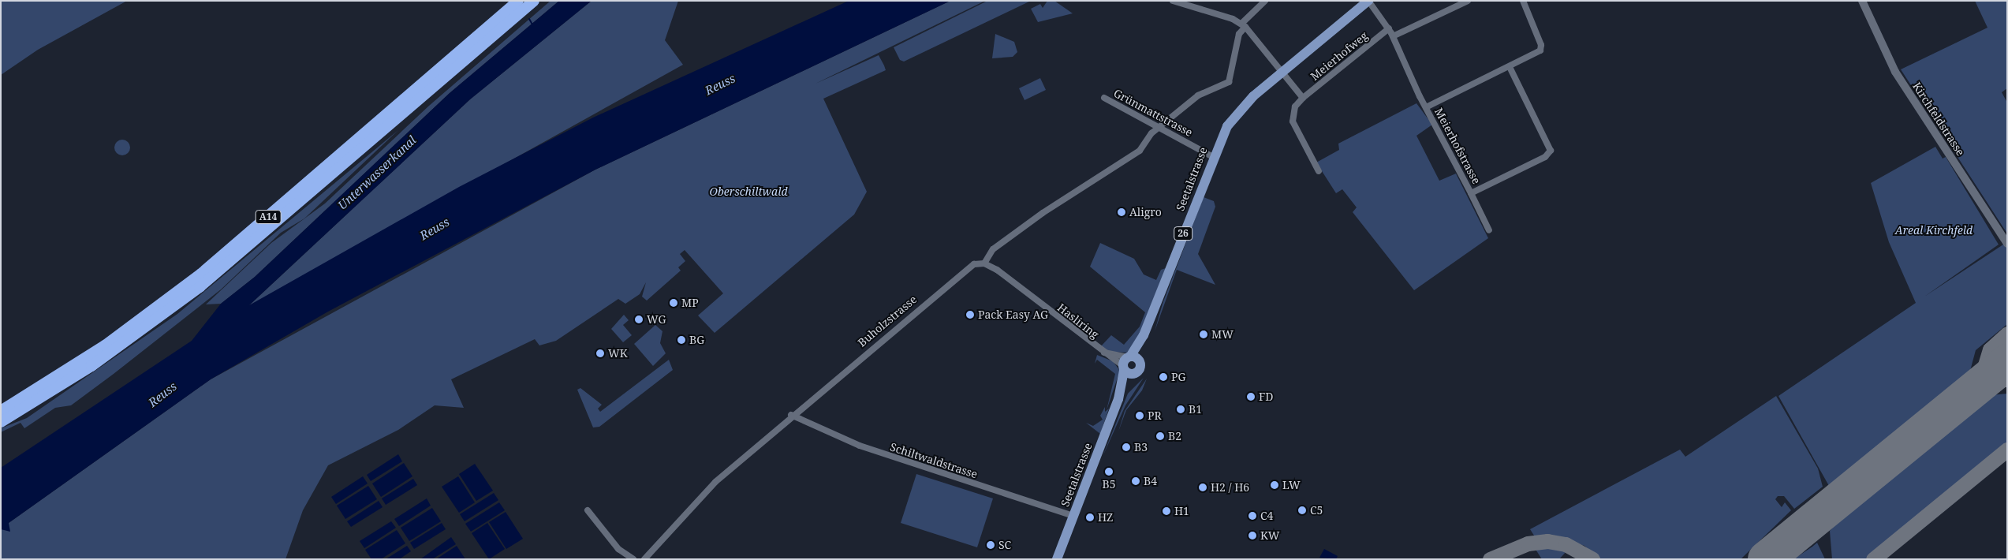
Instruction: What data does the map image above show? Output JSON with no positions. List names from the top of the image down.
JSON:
{
  "streets": {
    "highway": ["A14"],
    "main road": ["Seetalstrasse", "26"],
    "street": [
      "Meierhofweg",
      "Grünmattstrasse",
      "Kirchfeldstrasse",
      "Meierhofstrasse",
      "Buholzstrasse",
      "Hasliring",
      "Schiltwaldstrasse"
    ]
  },
  "crossings": [
    ["Meierhofweg", "Meierhofstrasse"],
    ["Grünmattstrasse", "Seetalstrasse"],
    ["Meierhofstrasse", "Seetalstrasse"],
    ["Seetalstrasse", "Hasliring"],
    ["Seetalstrasse", "Schiltwaldstrasse"],
    ["Buholzstrasse", "Hasliring"],
    ["Buholzstrasse", "Schiltwaldstrasse"]
  ],
  "water": ["Reuss", "Unterwasserkanal"],
  "parks": ["Oberschiltwald", "Areal Kirchfeld"],
  "places": [
    "Aligro",
    "MP",
    "Pack Easy AG",
    "WG",
    "MW",
    "BG",
    "WK",
    "PG",
    "FD",
    "B1",
    "PR",
    "B2",
    "B3",
    "B5",
    "B4",
    "LW",
    "H2 / H6",
    "C5",
    "H1",
    "C4",
    "HZ",
    "KW",
    "SC"
  ]
}
